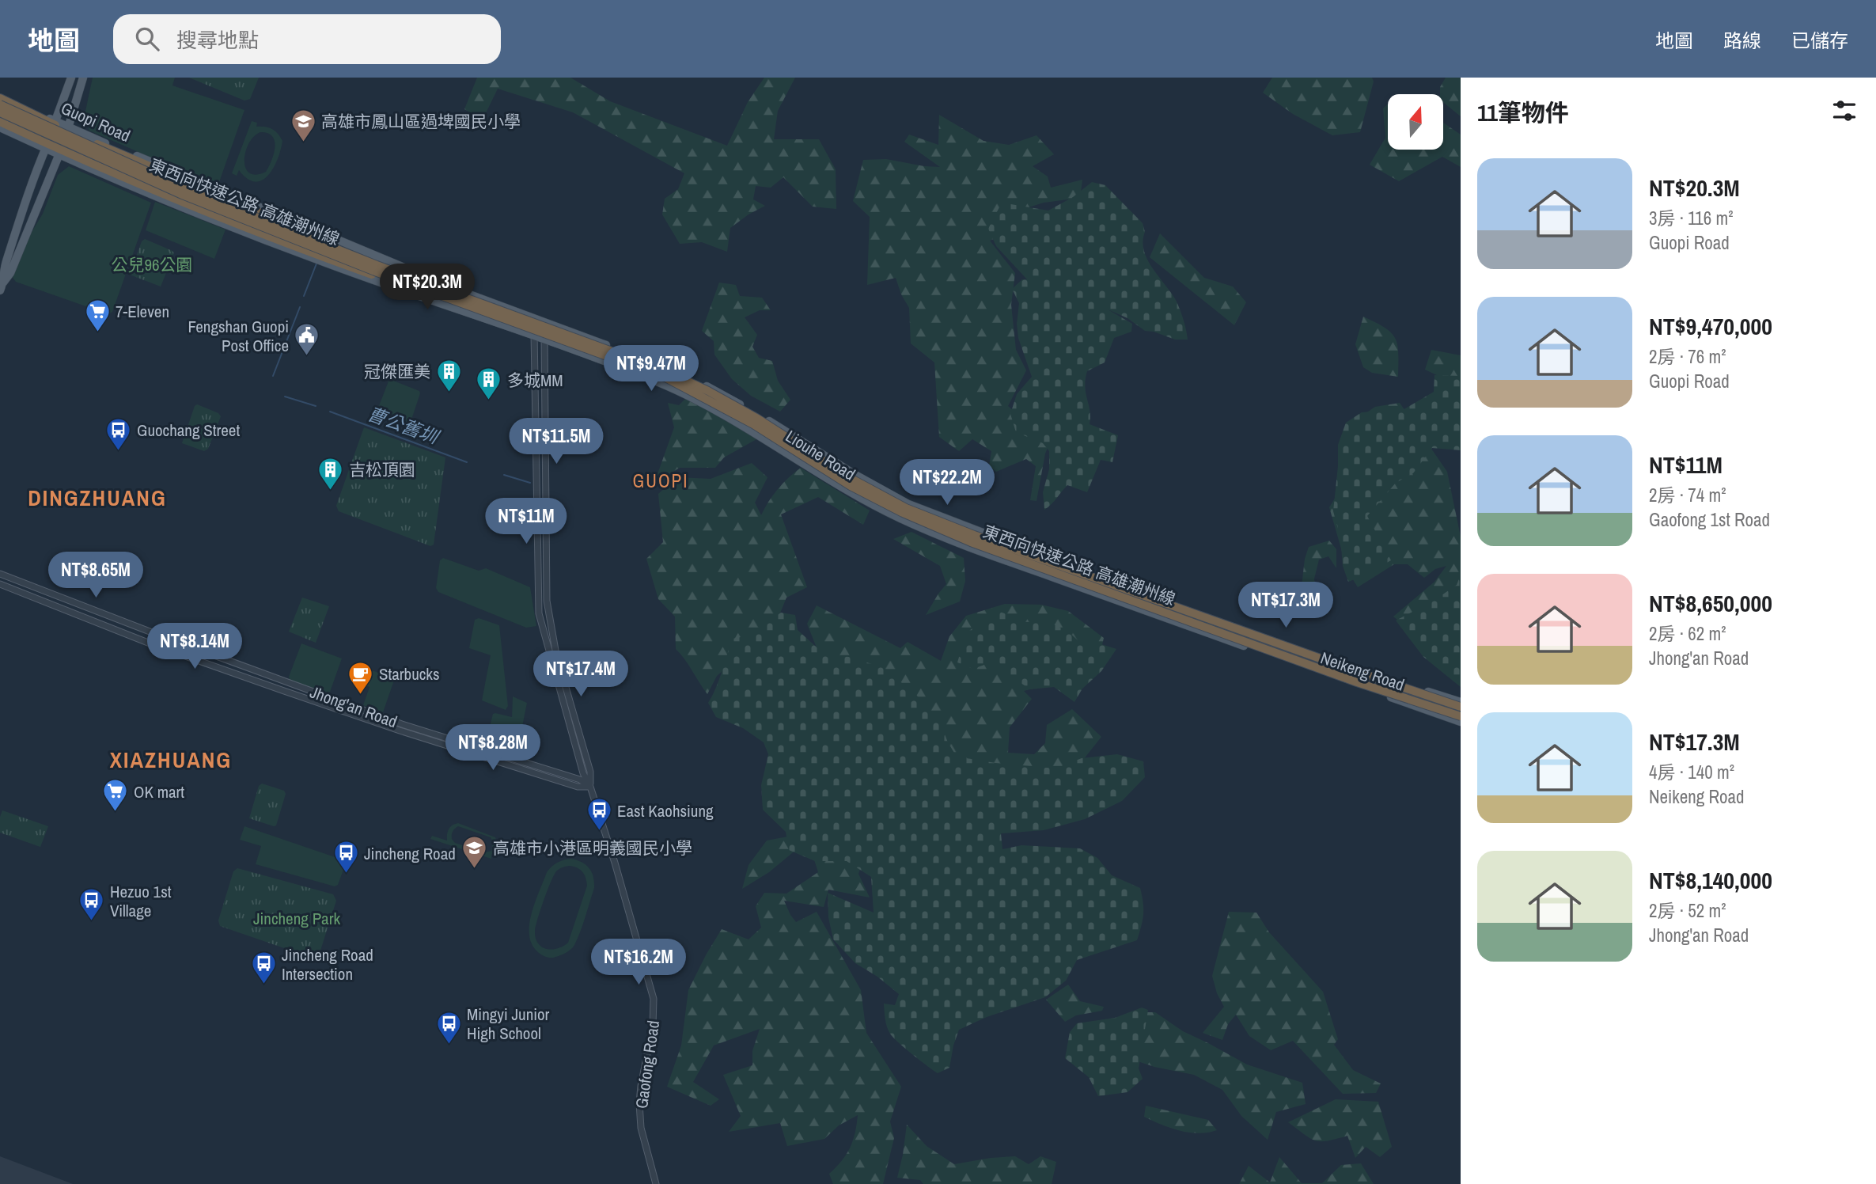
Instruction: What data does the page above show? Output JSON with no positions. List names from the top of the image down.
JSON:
{
  "streets": {
    "highway": ["東西向快速公路 高雄潮州線"],
    "main road": ["Guopi Road", "Liouhe Road", "Neikeng Road"],
    "street": ["Jhong'an Road", "Gaofong Road"]
  },
  "crossings": [
    ["Guopi Road", "Liouhe Road"],
    ["Guopi Road", "Gaofong Road"],
    ["東西向快速公路 高雄潮州線", "Neikeng Road"],
    ["Liouhe Road", "Neikeng Road"],
    ["Liouhe Road", "Gaofong Road"],
    ["Jhong'an Road", "Gaofong Road"]
  ],
  "districts": ["GUOPI", "DINGZHUANG", "XIAZHUANG"],
  "water": ["曹公舊圳"],
  "parks": ["公兒96公園", "Jincheng Park"],
  "places": {
    "school or university": ["高雄市鳳山區過埤國民小學", "高雄市小港區明義國民小學"],
    "supermarket": ["7-Eleven", "OK mart"],
    "public building": ["Fengshan Guopi Post Office"],
    "building": ["冠傑匯美", "多城MM", "吉松頂園"],
    "bus stop": [
      "Guochang Street",
      "East Kaohsiung",
      "Jincheng Road",
      "Hezuo 1st Village",
      "Jincheng Road Intersection",
      "Mingyi Junior High School"
    ],
    "cafe": ["Starbucks"]
  },
  "north": "top",
  "page": {
    "header": "地圖",
    "search": "搜尋地點",
    "nav": ["地圖", "路線", "已儲存"],
    "heading": "11筆物件",
    "list": [
      {
        "name": "NT$20.3M",
        "note": "3房 · 116 m² · Guopi Road"
      },
      {
        "name": "NT$9,470,000",
        "note": "2房 · 76 m² · Guopi Road"
      },
      {
        "name": "NT$11M",
        "note": "2房 · 74 m² · Gaofong 1st Road"
      },
      {
        "name": "NT$8,650,000",
        "note": "2房 · 62 m² · Jhong'an Road"
      },
      {
        "name": "NT$17.3M",
        "note": "4房 · 140 m² · Neikeng Road"
      },
      {
        "name": "NT$8,140,000",
        "note": "2房 · 52 m² · Jhong'an Road"
      }
    ],
    "price": [
      "NT$20.3M",
      "NT$9.47M",
      "NT$11.5M",
      "NT$22.2M",
      "NT$11M",
      "NT$8.65M",
      "NT$17.3M",
      "NT$8.14M",
      "NT$17.4M",
      "NT$8.28M",
      "NT$16.2M"
    ]
  }
}
